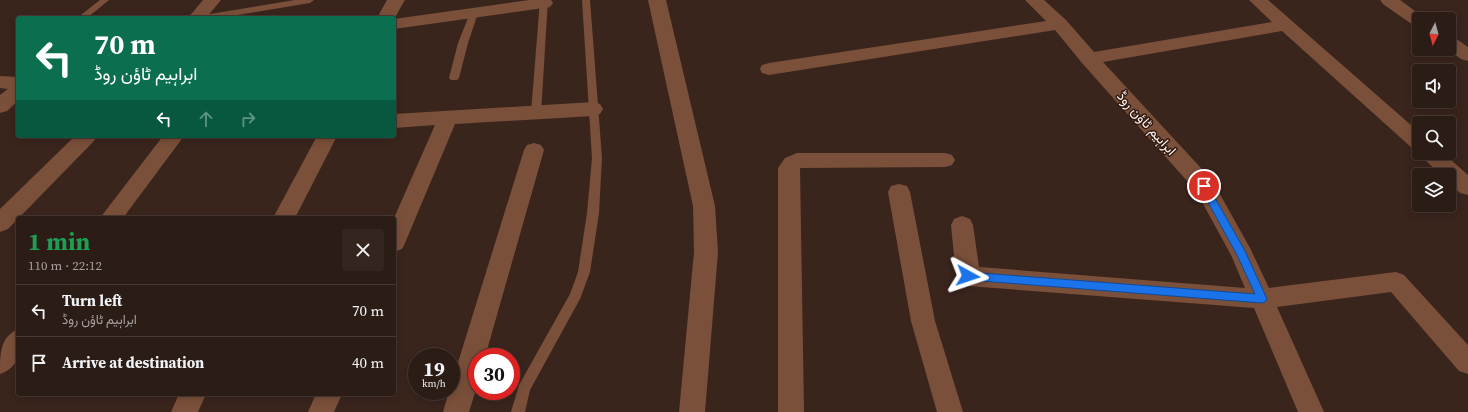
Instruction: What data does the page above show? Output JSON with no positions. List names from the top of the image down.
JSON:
{
  "streets": {
    "street": ["ابراہیم ٹاؤن روڈ"]
  },
  "north": "bottom",
  "page": {
    "turn": ["70 m", "ابراہیم ٹاؤن روڈ"],
    "heading": ["1 min", "110 m · 22:12"],
    "list": [
      {
        "name": "Turn left",
        "note": "ابراہیم ٹاؤن روڈ",
        "value": "70 m"
      },
      {
        "name": "Arrive at destination",
        "value": "40 m"
      }
    ],
    "speed": "19 km/h",
    "limit": "30"
  }
}
